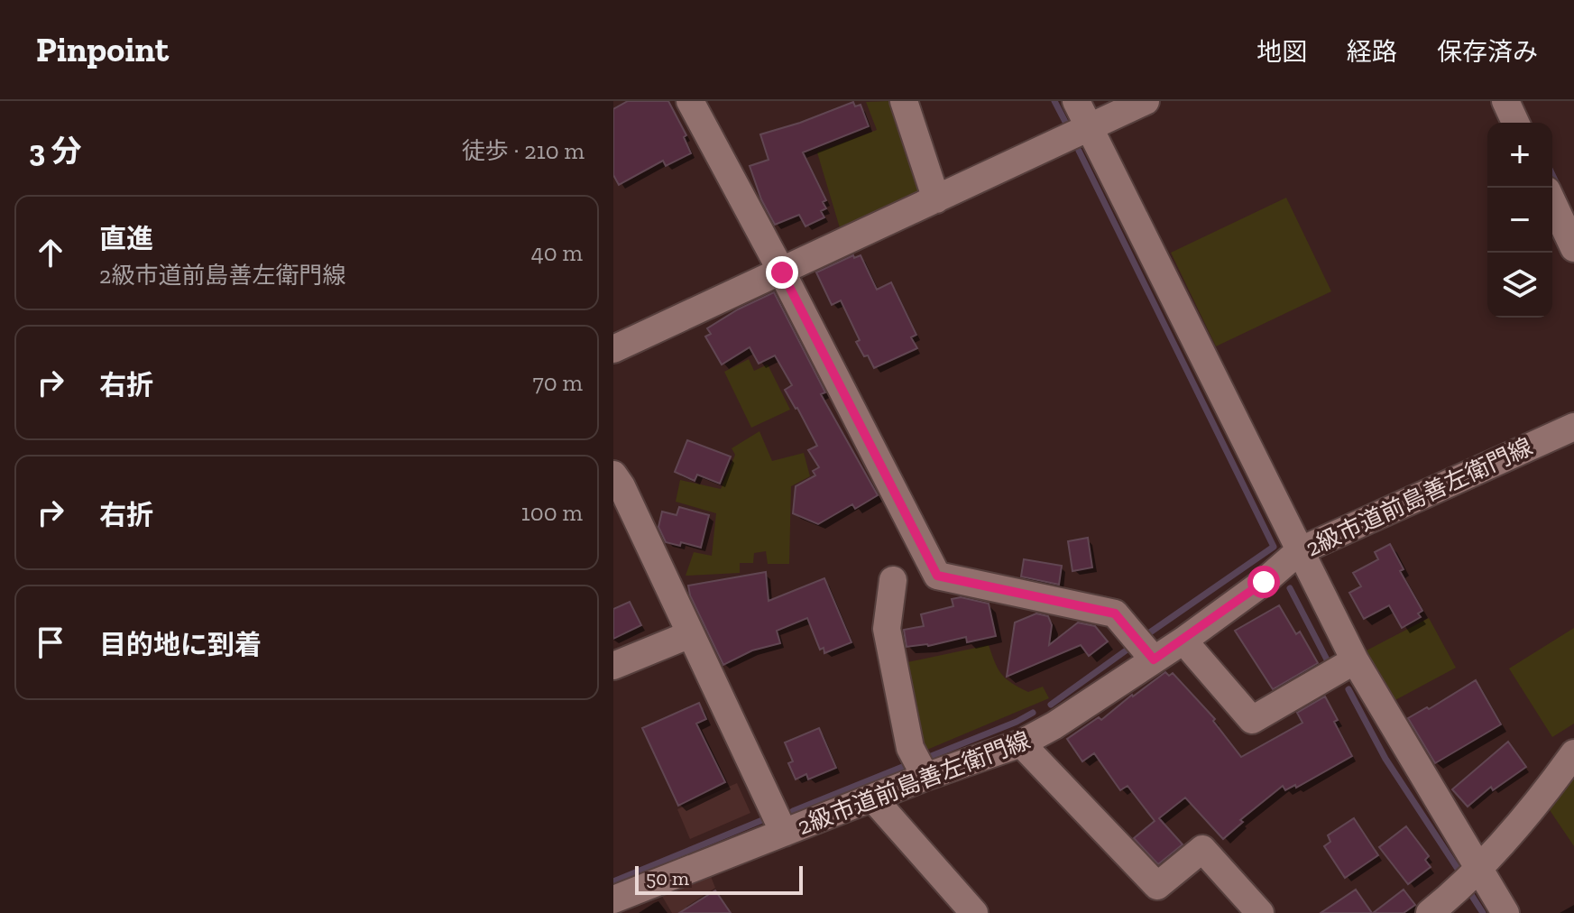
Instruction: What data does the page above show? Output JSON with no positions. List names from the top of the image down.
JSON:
{
  "streets": {
    "street": ["2級市道前島善左衛門線"]
  },
  "scale_bar": "50 m",
  "page": {
    "header": "Pinpoint",
    "nav": ["地図", "経路", "保存済み"],
    "heading": ["3 分", "徒歩 · 210 m"],
    "map_buttons": ["+", "−"],
    "list": [
      ["直進", "2級市道前島善左衛門線", "40 m"],
      ["右折", "70 m"],
      ["右折", "100 m"],
      "目的地に到着"
    ],
    "scale": "50 m"
  }
}
